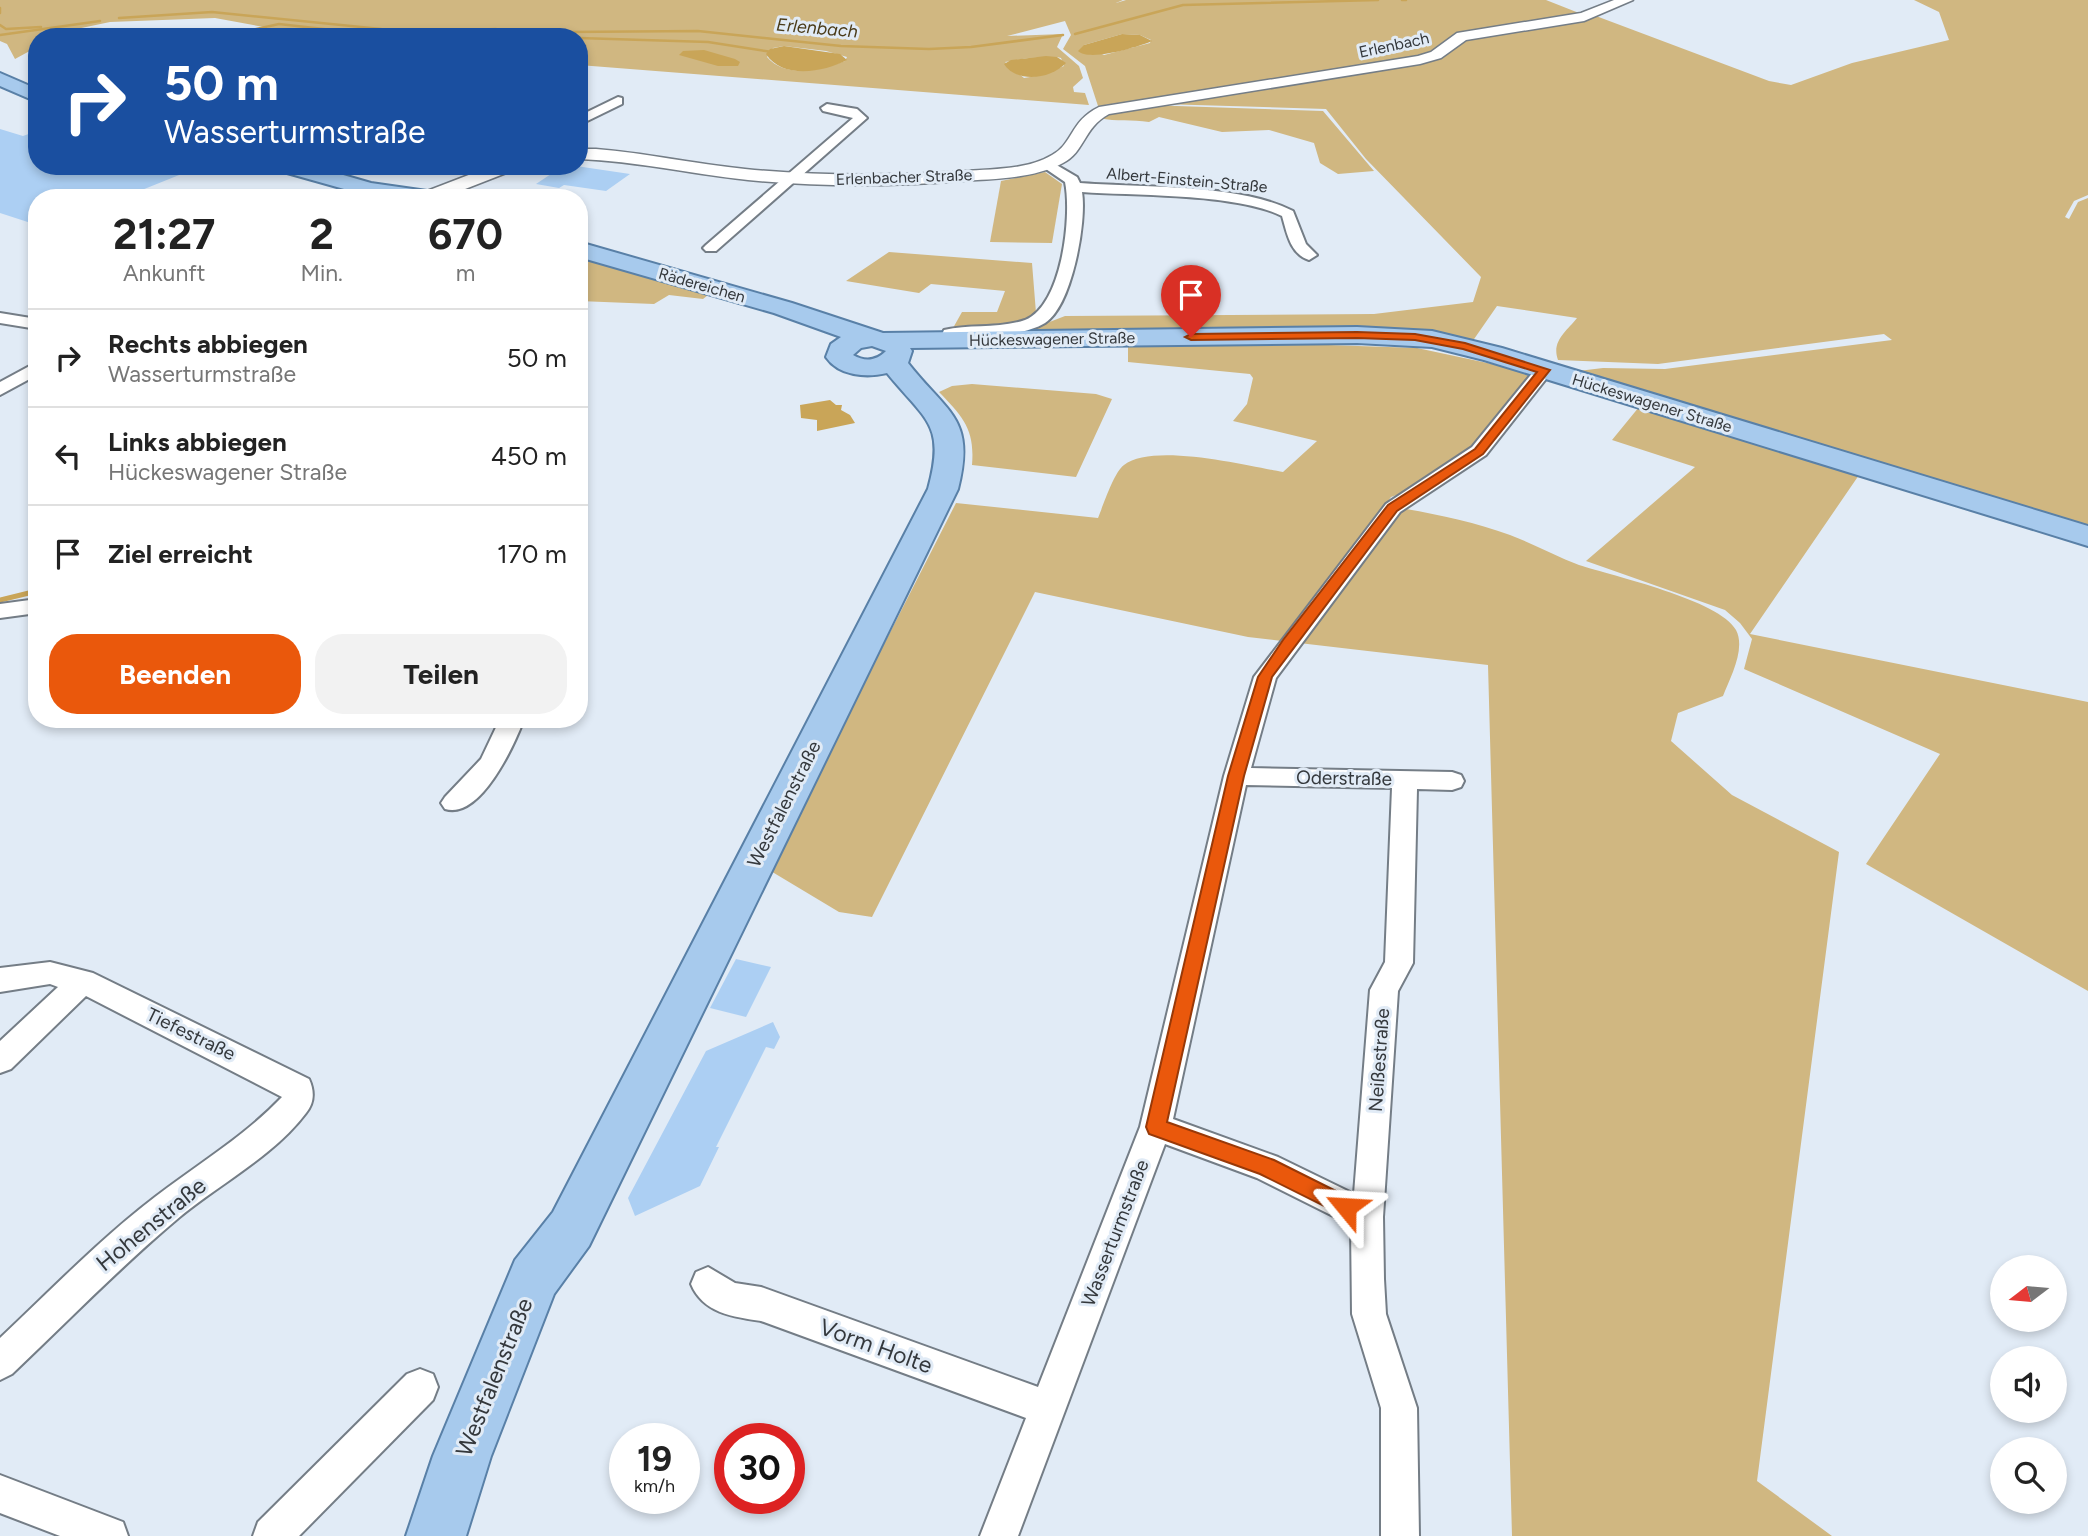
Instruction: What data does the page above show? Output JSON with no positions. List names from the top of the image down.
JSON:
{
  "streets": {
    "main road": ["Rädereichen", "Hückeswagener Straße", "Westfalenstraße"],
    "street": [
      "Erlenbach",
      "Erlenbacher Straße",
      "Albert-Einstein-Straße",
      "Oderstraße",
      "Tiefestraße",
      "Neißestraße",
      "Hohenstraße",
      "Wasserturmstraße",
      "Vorm Holte"
    ]
  },
  "crossings": [
    ["Erlenbach", "Erlenbacher Straße"],
    ["Rädereichen", "Hückeswagener Straße"],
    ["Rädereichen", "Westfalenstraße"],
    ["Hückeswagener Straße", "Westfalenstraße"],
    ["Hückeswagener Straße", "Wasserturmstraße"],
    ["Oderstraße", "Neißestraße"],
    ["Oderstraße", "Wasserturmstraße"],
    ["Tiefestraße", "Hohenstraße"],
    ["Wasserturmstraße", "Vorm Holte"]
  ],
  "water": ["Erlenbach"],
  "north": "left",
  "page": {
    "turn": ["50 m", "Wasserturmstraße"],
    "eta": [
      "21:27",
      "Ankunft",
      "2",
      "Min.",
      "670",
      "m"
    ],
    "list": [
      {
        "name": "Rechts abbiegen",
        "note": "Wasserturmstraße",
        "value": "50 m"
      },
      {
        "name": "Links abbiegen",
        "note": "Hückeswagener Straße",
        "value": "450 m"
      },
      {
        "name": "Ziel erreicht",
        "value": "170 m"
      }
    ],
    "buttons": ["Beenden", "Teilen"],
    "speed": "19 km/h",
    "limit": "30"
  }
}
